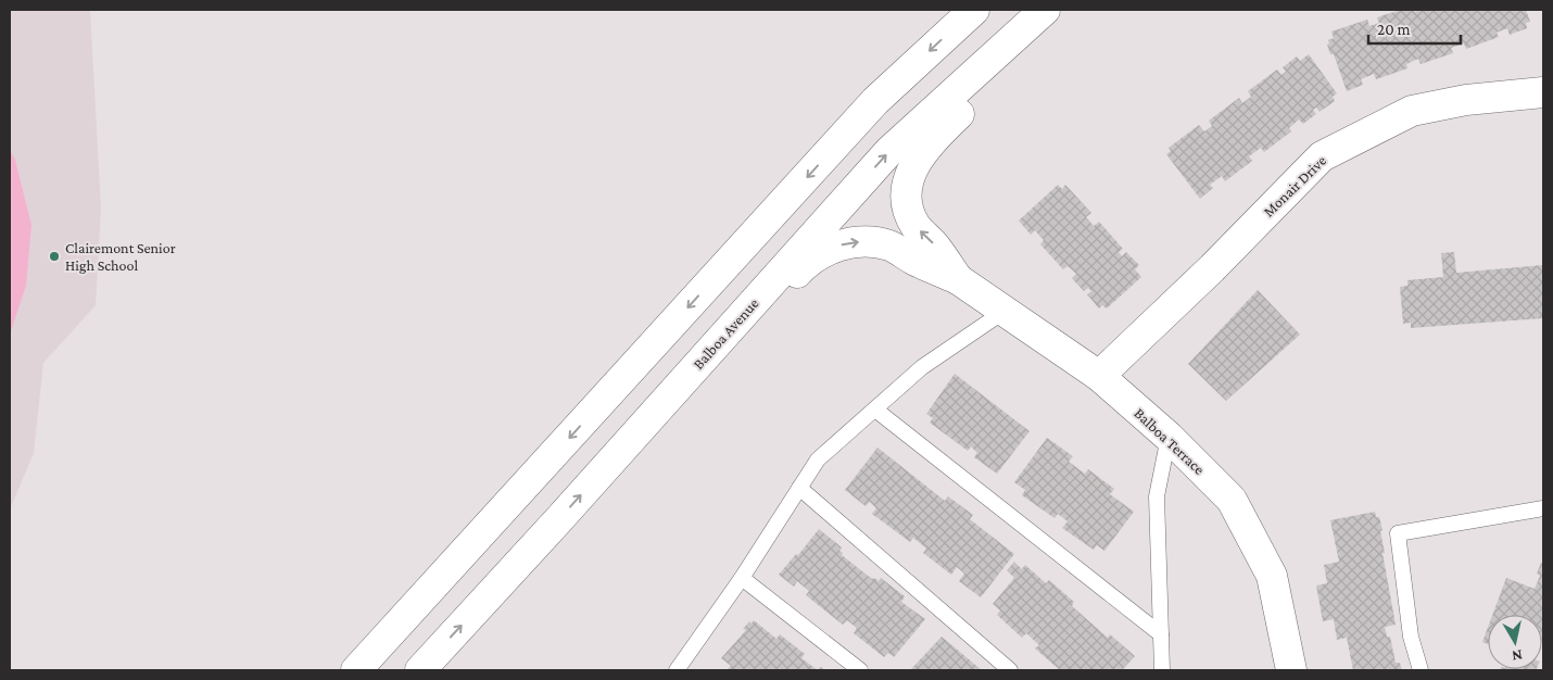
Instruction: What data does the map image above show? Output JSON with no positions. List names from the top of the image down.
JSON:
{
  "streets": {
    "main road": ["Monair Drive", "Balboa Avenue", "Balboa Terrace"]
  },
  "crossings": [
    ["Monair Drive", "Balboa Terrace"]
  ],
  "places": ["Clairemont Senior High School"],
  "scale_bar": "20 m",
  "north": "bottom"
}
